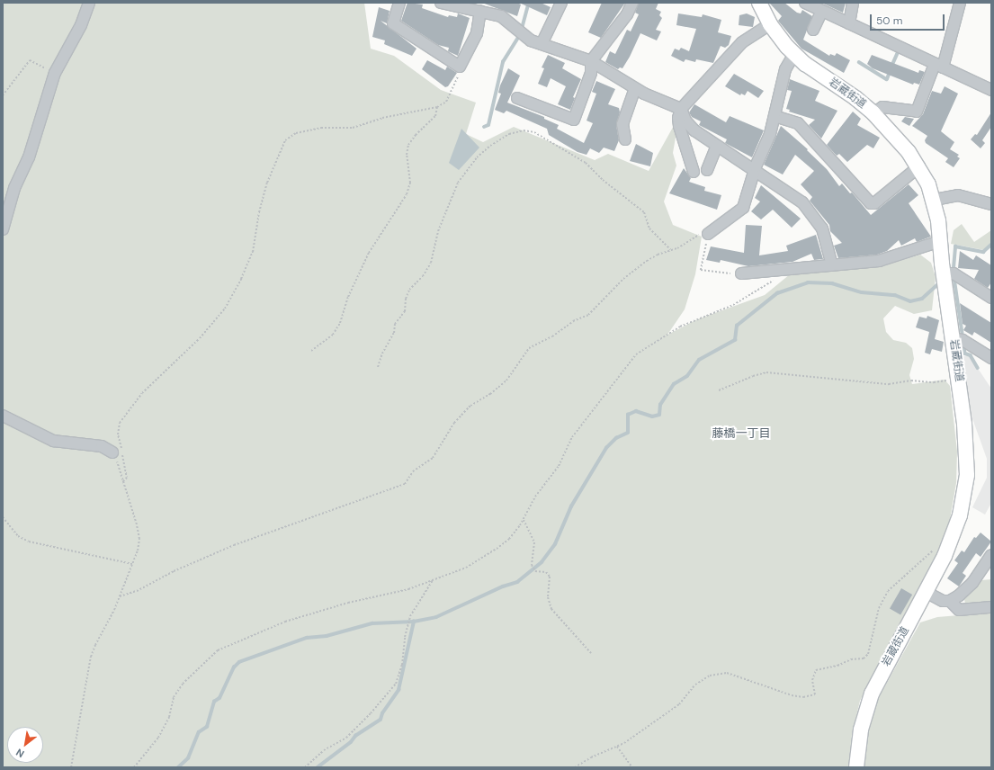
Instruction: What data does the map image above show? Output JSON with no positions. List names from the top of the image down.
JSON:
{
  "streets": {
    "main road": ["岩蔵街道"]
  },
  "districts": ["藤橋一丁目"],
  "scale_bar": "50 m",
  "north": "bottom left"
}
